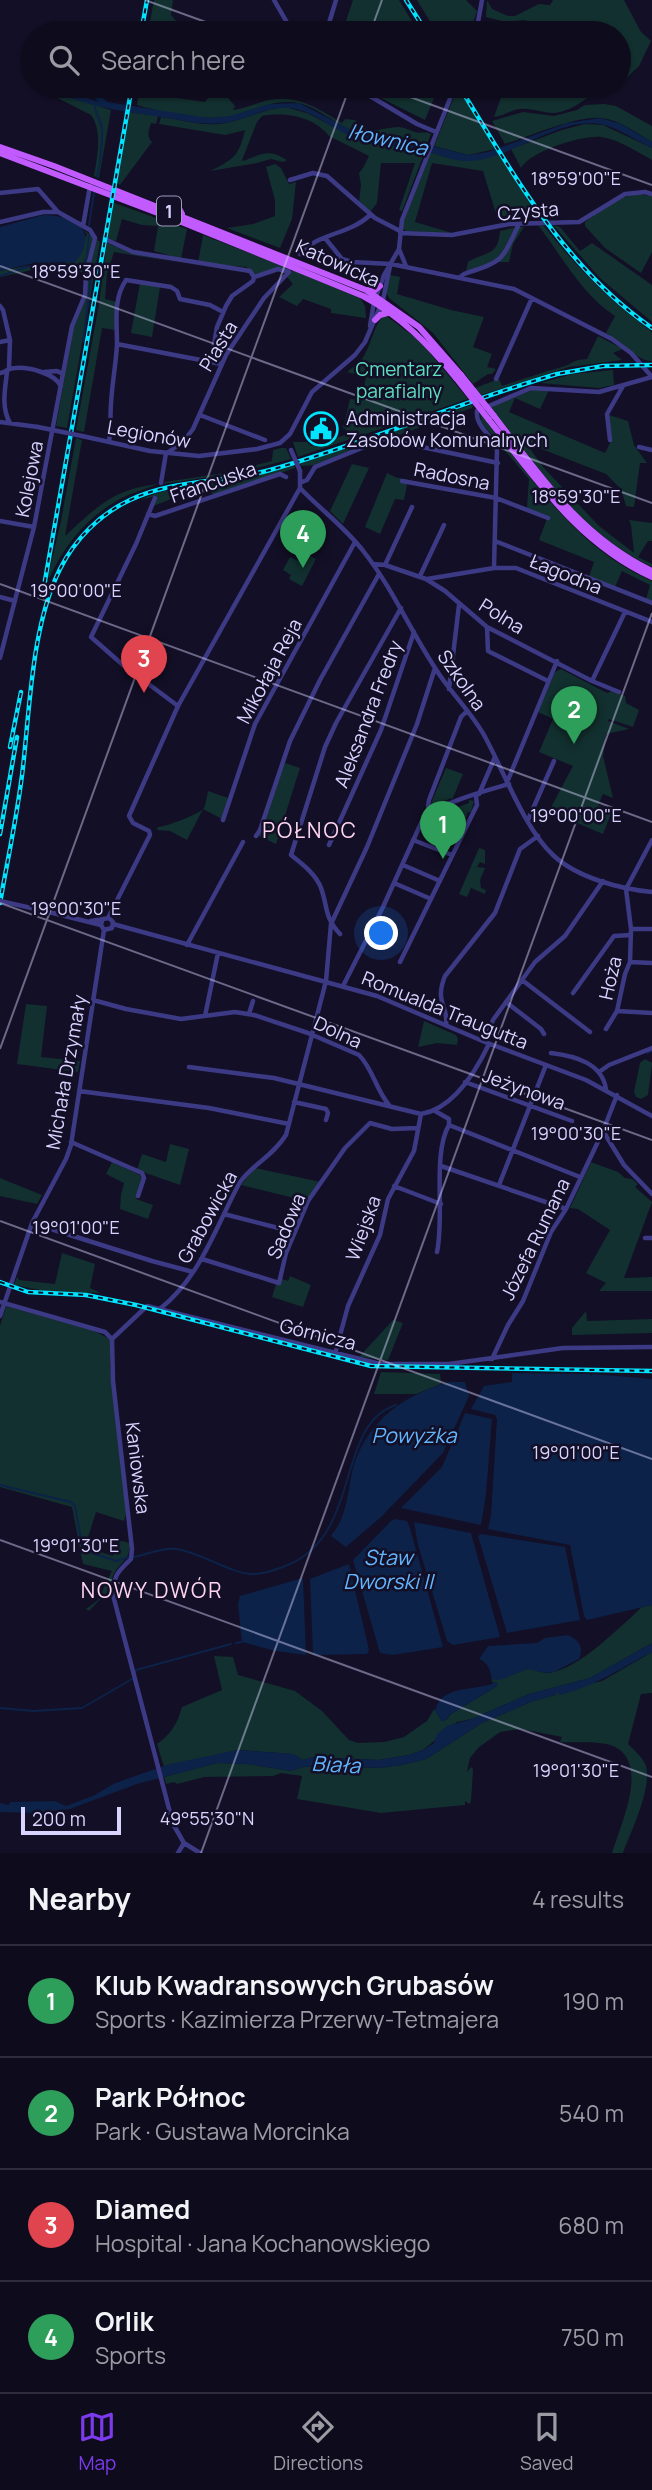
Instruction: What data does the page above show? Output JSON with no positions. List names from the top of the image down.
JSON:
{
  "streets": {
    "main road": ["1", "Katowicka"],
    "street": [
      "Czysta",
      "Piasta",
      "Legionów",
      "Radosna",
      "Kolejowa",
      "Francuska",
      "Łagodna",
      "Polna",
      "Mikołaja Reja",
      "Szkolna",
      "Aleksandra Fredry",
      "Hoża",
      "Romualda Traugutta",
      "Dolna",
      "Michała Drzymały",
      "Jeżynowa",
      "Grabowicka",
      "Sadowa",
      "Wiejska",
      "Józefa Rumana",
      "Górnicza",
      "Kaniowska"
    ]
  },
  "crossings": [
    ["Piasta", "Legionów"],
    ["Łagodna", "Polna"],
    ["Polna", "Szkolna"],
    ["Mikołaja Reja", "Szkolna"],
    ["Szkolna", "Aleksandra Fredry"],
    ["Szkolna", "Hoża"],
    ["Romualda Traugutta", "Michała Drzymały"],
    ["Romualda Traugutta", "Grabowicka"],
    ["Romualda Traugutta", "Józefa Rumana"],
    ["Dolna", "Michała Drzymały"],
    ["Dolna", "Grabowicka"],
    ["Grabowicka", "Sadowa"],
    ["Grabowicka", "Górnicza"],
    ["Sadowa", "Wiejska"],
    ["Wiejska", "Górnicza"],
    ["Józefa Rumana", "Górnicza"]
  ],
  "districts": ["PÓŁNOC", "NOWY DWÓR"],
  "water": [
    "Iłownica",
    "Powyżka",
    "Staw Dworski II",
    "Biała"
  ],
  "parks": ["Cmentarz parafialny"],
  "places": {
    "public building": ["Administracja Zasobów Komunalnych"]
  },
  "scale_bar": "200 m",
  "page": {
    "search": "Search here",
    "pins": [
      "4",
      "3",
      "2",
      "1"
    ],
    "scale": "200 m",
    "heading": ["Nearby", "4 results"],
    "list": [
      {
        "mark": "1",
        "name": "Klub Kwadransowych Grubasów",
        "note": "Sports · Kazimierza Przerwy-Tetmajera",
        "value": "190 m"
      },
      {
        "mark": "2",
        "name": "Park Północ",
        "note": "Park · Gustawa Morcinka",
        "value": "540 m"
      },
      {
        "mark": "3",
        "name": "Diamed",
        "note": "Hospital · Jana Kochanowskiego",
        "value": "680 m"
      },
      {
        "mark": "4",
        "name": "Orlik",
        "note": "Sports",
        "value": "750 m"
      }
    ],
    "nav": ["Map", "Directions", "Saved"]
  },
  "coordinates": [
    "18°59'00\"E",
    "18°59'30\"E",
    "19°00'00\"E",
    "19°00'30\"E",
    "19°01'00\"E",
    "19°01'30\"E",
    "49°55'30\"N"
  ]
}
